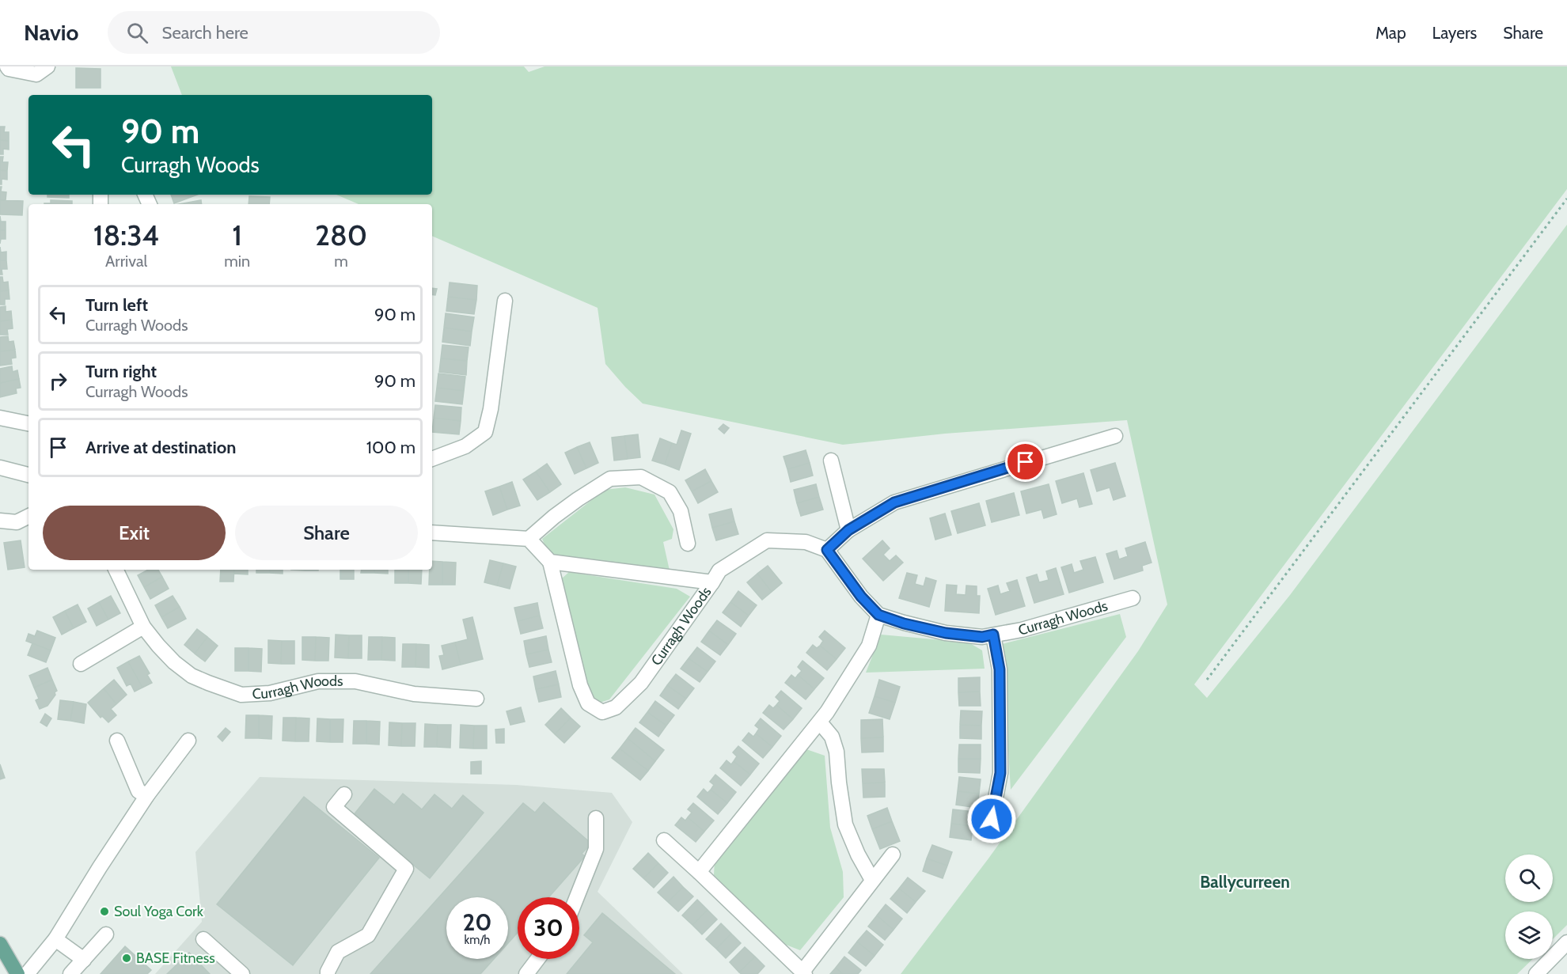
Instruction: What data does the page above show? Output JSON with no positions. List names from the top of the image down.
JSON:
{
  "streets": {
    "street": ["Curragh Woods"]
  },
  "districts": ["Ballycurreen"],
  "places": ["Soul Yoga Cork", "BASE Fitness"],
  "page": {
    "header": "Navio",
    "search": "Search here",
    "nav": ["Map", "Layers", "Share"],
    "turn": ["90 m", "Curragh Woods"],
    "eta": [
      "18:34",
      "Arrival",
      "1",
      "min",
      "280",
      "m"
    ],
    "list": [
      {
        "name": "Turn left",
        "note": "Curragh Woods",
        "value": "90 m"
      },
      {
        "name": "Turn right",
        "note": "Curragh Woods",
        "value": "90 m"
      },
      {
        "name": "Arrive at destination",
        "value": "100 m"
      }
    ],
    "buttons": ["Exit", "Share"],
    "speed": "20 km/h",
    "limit": "30"
  }
}
